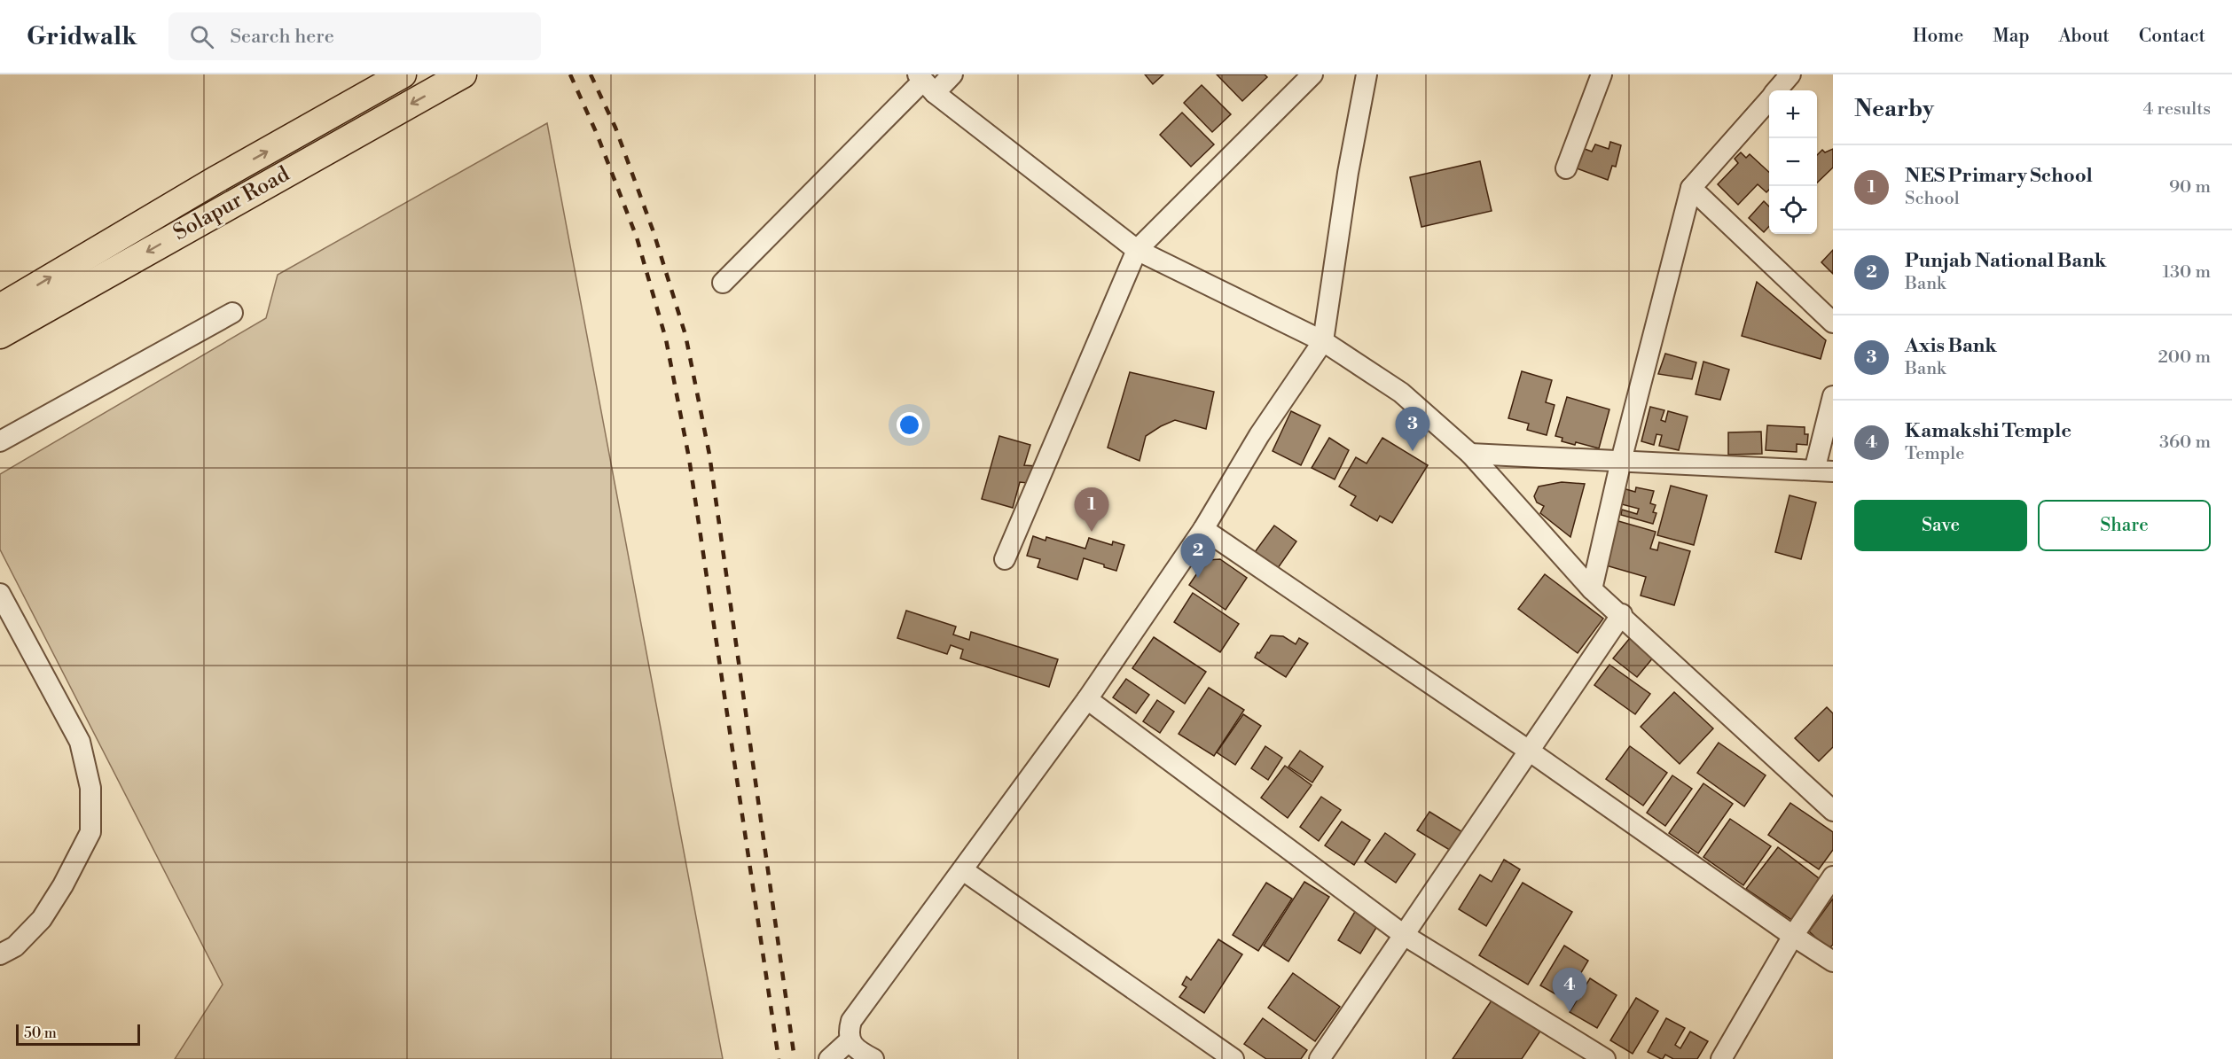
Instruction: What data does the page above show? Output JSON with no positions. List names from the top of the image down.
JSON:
{
  "streets": {
    "main road": ["Solapur Road"]
  },
  "scale_bar": "50 m",
  "page": {
    "header": "Gridwalk",
    "search": "Search here",
    "nav": [
      "Home",
      "Map",
      "About",
      "Contact"
    ],
    "heading": ["Nearby", "4 results"],
    "map_buttons": ["+", "−"],
    "list": [
      {
        "mark": "1",
        "name": "NES Primary School",
        "note": "School",
        "value": "90 m"
      },
      {
        "mark": "2",
        "name": "Punjab National Bank",
        "note": "Bank",
        "value": "130 m"
      },
      {
        "mark": "3",
        "name": "Axis Bank",
        "note": "Bank",
        "value": "200 m"
      },
      {
        "mark": "4",
        "name": "Kamakshi Temple",
        "note": "Temple",
        "value": "360 m"
      }
    ],
    "pins": [
      "3",
      "1",
      "2",
      "4"
    ],
    "buttons": ["Save", "Share"],
    "scale": "50 m"
  }
}
